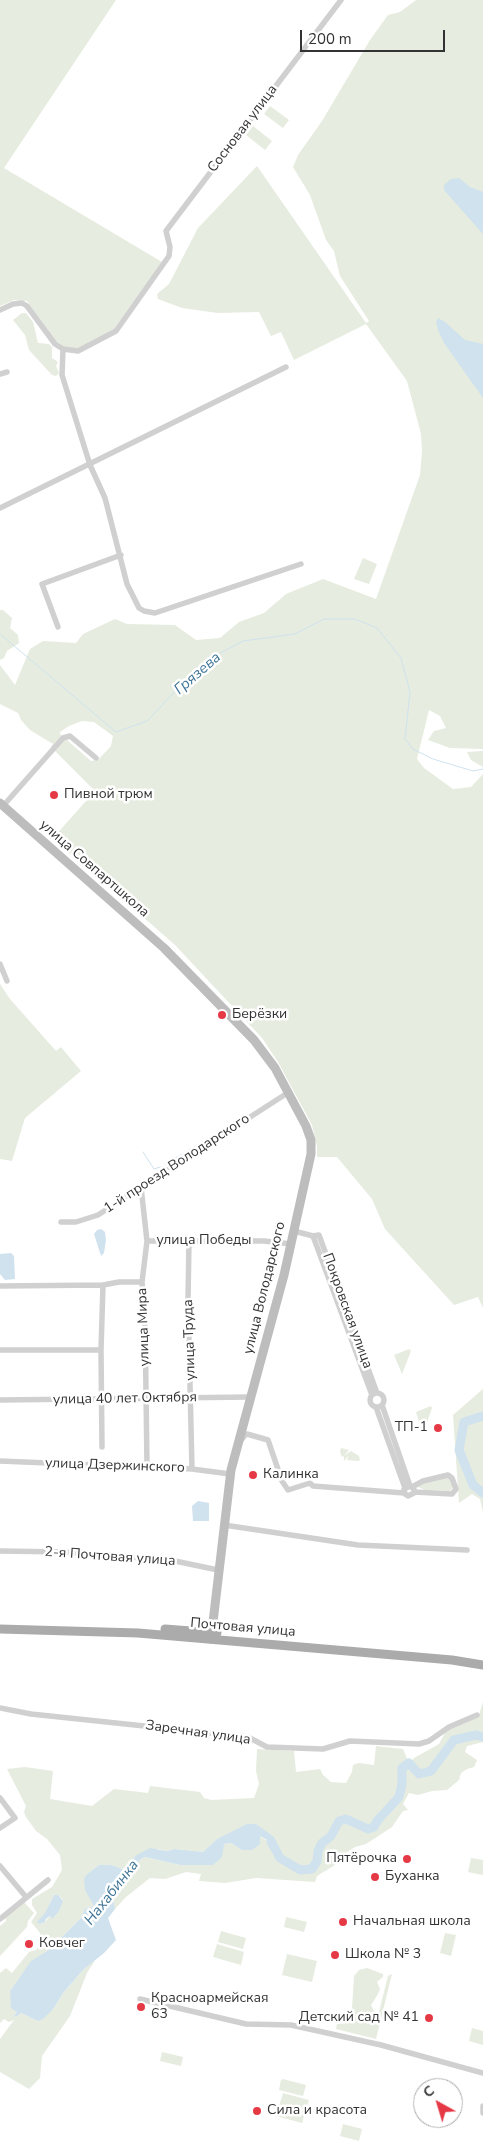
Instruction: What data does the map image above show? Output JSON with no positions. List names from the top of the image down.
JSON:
{
  "streets": {
    "main road": ["Почтовая улица"],
    "street": [
      "Сосновая улица",
      "улица Совпартшкола",
      "1-й проезд Володарского",
      "улица Победы",
      "улица Володарского",
      "Покровская улица",
      "улица Мира",
      "улица Труда",
      "улица 40 лет Октября",
      "улица Дзержинского",
      "2-я Почтовая улица",
      "Заречная улица"
    ]
  },
  "crossings": [
    ["улица Совпартшкола", "улица Володарского"],
    ["1-й проезд Володарского", "улица Володарского"],
    ["1-й проезд Володарского", "улица Мира"],
    ["улица Победы", "улица Володарского"],
    ["улица Победы", "улица Мира"],
    ["улица Победы", "улица Труда"],
    ["улица Володарского", "Покровская улица"],
    ["улица Володарского", "улица 40 лет Октября"],
    ["улица Володарского", "улица Дзержинского"],
    ["улица Володарского", "2-я Почтовая улица"],
    ["улица Володарского", "Почтовая улица"],
    ["улица Мира", "улица 40 лет Октября"],
    ["улица Мира", "улица Дзержинского"],
    ["улица Труда", "улица 40 лет Октября"],
    ["улица Труда", "улица Дзержинского"]
  ],
  "water": ["Грязева", "Нахабинка"],
  "places": [
    "Пивной трюм",
    "Берёзки",
    "ТП-1",
    "Калинка",
    "Пятёрочка",
    "Буханка",
    "Начальная школа",
    "Ковчег",
    "Школа № 3",
    "Красноармейская 63",
    "Детский сад № 41",
    "Сила и красота"
  ],
  "scale_bar": "200 m",
  "north": "top left"
}
